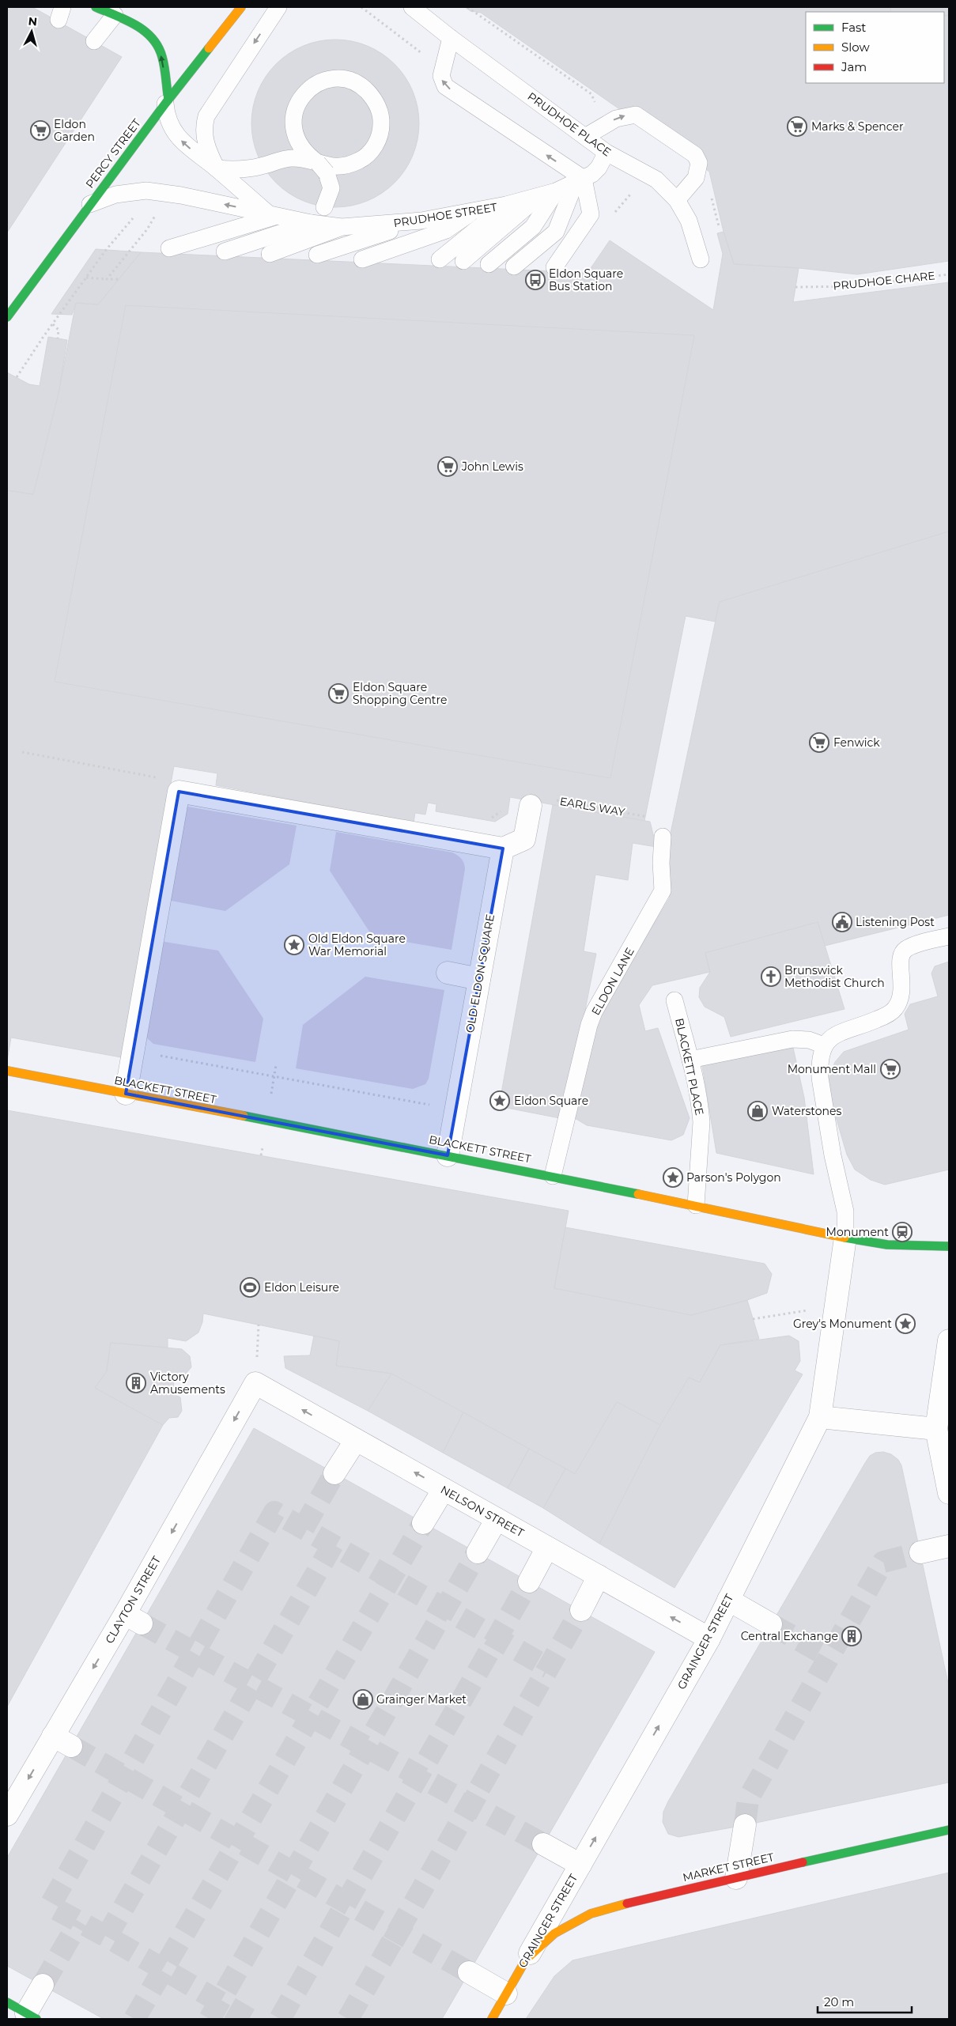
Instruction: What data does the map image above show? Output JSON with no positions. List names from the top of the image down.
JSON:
{
  "streets": {
    "street": [
      "PERCY STREET",
      "OLD ELDON SQUARE",
      "BLACKETT STREET",
      "NELSON STREET",
      "CLAYTON STREET",
      "GRAINGER STREET",
      "MARKET STREET"
    ],
    "lane": [
      "PRUDHOE PLACE",
      "PRUDHOE STREET",
      "ELDON LANE",
      "BLACKETT PLACE"
    ],
    "path": ["PRUDHOE CHARE", "EARLS WAY"]
  },
  "crossings": [
    ["PRUDHOE PLACE", "PRUDHOE STREET"],
    ["PERCY STREET", "PRUDHOE STREET"],
    ["EARLS WAY", "ELDON LANE"],
    ["OLD ELDON SQUARE", "BLACKETT STREET"],
    ["ELDON LANE", "BLACKETT STREET"],
    ["BLACKETT PLACE", "BLACKETT STREET"],
    ["BLACKETT STREET", "GRAINGER STREET"],
    ["NELSON STREET", "CLAYTON STREET"],
    ["NELSON STREET", "GRAINGER STREET"],
    ["GRAINGER STREET", "MARKET STREET"]
  ],
  "one_way": ["NELSON STREET", "CLAYTON STREET"],
  "places": {
    "supermarket": [
      "Marks & Spencer",
      "Eldon Garden",
      "John Lewis",
      "Eldon Square Shopping Centre",
      "Fenwick",
      "Monument Mall"
    ],
    "bus stop": ["Eldon Square Bus Station"],
    "public building": ["Listening Post"],
    "place": [
      "Old Eldon Square War Memorial",
      "Eldon Square",
      "Parson's Polygon",
      "Grey's Monument"
    ],
    "church": ["Brunswick Methodist Church"],
    "shop": ["Waterstones", "Grainger Market"],
    "station": ["Monument"],
    "sports": ["Eldon Leisure"],
    "building": ["Victory Amusements", "Central Exchange"]
  },
  "legend": ["Fast", "Slow", "Jam"],
  "scale_bar": "20 m",
  "north": "top"
}
